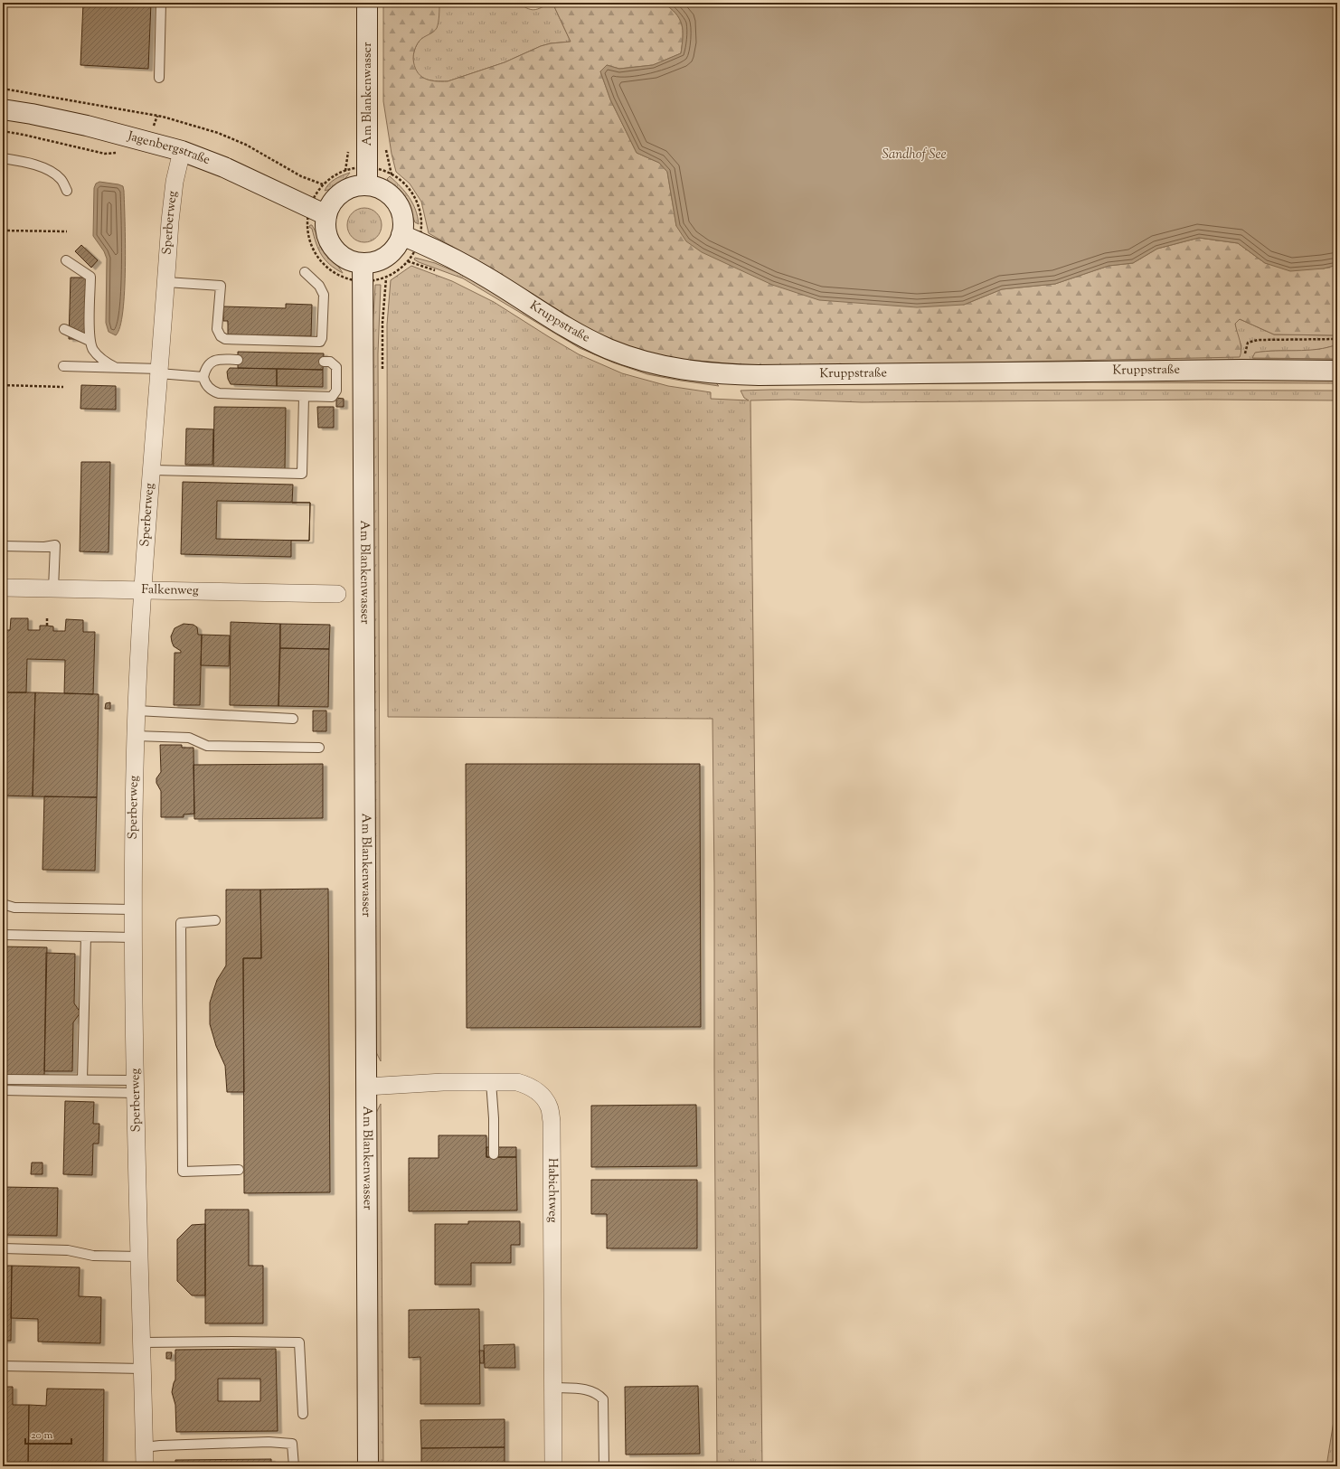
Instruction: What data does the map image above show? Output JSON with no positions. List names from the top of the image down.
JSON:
{
  "streets": {
    "street": [
      "Am Blankenwasser",
      "Jagenbergstraße",
      "Sperberweg",
      "Kruppstraße",
      "Falkenweg",
      "Habichtweg"
    ]
  },
  "crossings": [
    ["Am Blankenwasser", "Habichtweg"],
    ["Jagenbergstraße", "Sperberweg"],
    ["Sperberweg", "Falkenweg"]
  ],
  "water": ["Sandhof See"],
  "scale_bar": "20 m"
}
